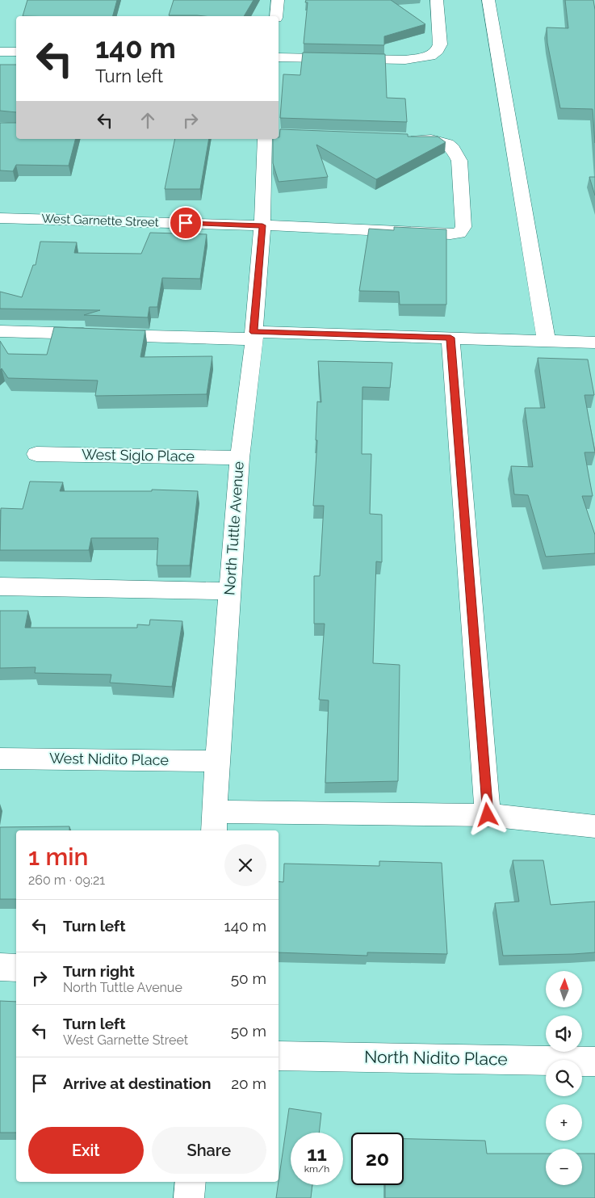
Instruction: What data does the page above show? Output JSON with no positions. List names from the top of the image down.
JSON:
{
  "streets": {
    "street": [
      "West Garnette Street",
      "West Siglo Place",
      "North Tuttle Avenue",
      "West Nidito Place",
      "North Nidito Place"
    ]
  },
  "crossings": [
    ["West Garnette Street", "North Tuttle Avenue"],
    ["West Siglo Place", "North Tuttle Avenue"],
    ["North Tuttle Avenue", "West Nidito Place"]
  ],
  "north": "top",
  "page": {
    "turn": ["140 m", "Turn left"],
    "heading": ["1 min", "260 m · 09:21"],
    "list": [
      {
        "name": "Turn left",
        "value": "140 m"
      },
      {
        "name": "Turn right",
        "note": "North Tuttle Avenue",
        "value": "50 m"
      },
      {
        "name": "Turn left",
        "note": "West Garnette Street",
        "value": "50 m"
      },
      {
        "name": "Arrive at destination",
        "value": "20 m"
      }
    ],
    "map_buttons": ["+", "−"],
    "buttons": ["Exit", "Share"],
    "speed": "11 km/h",
    "limit": "20"
  }
}
